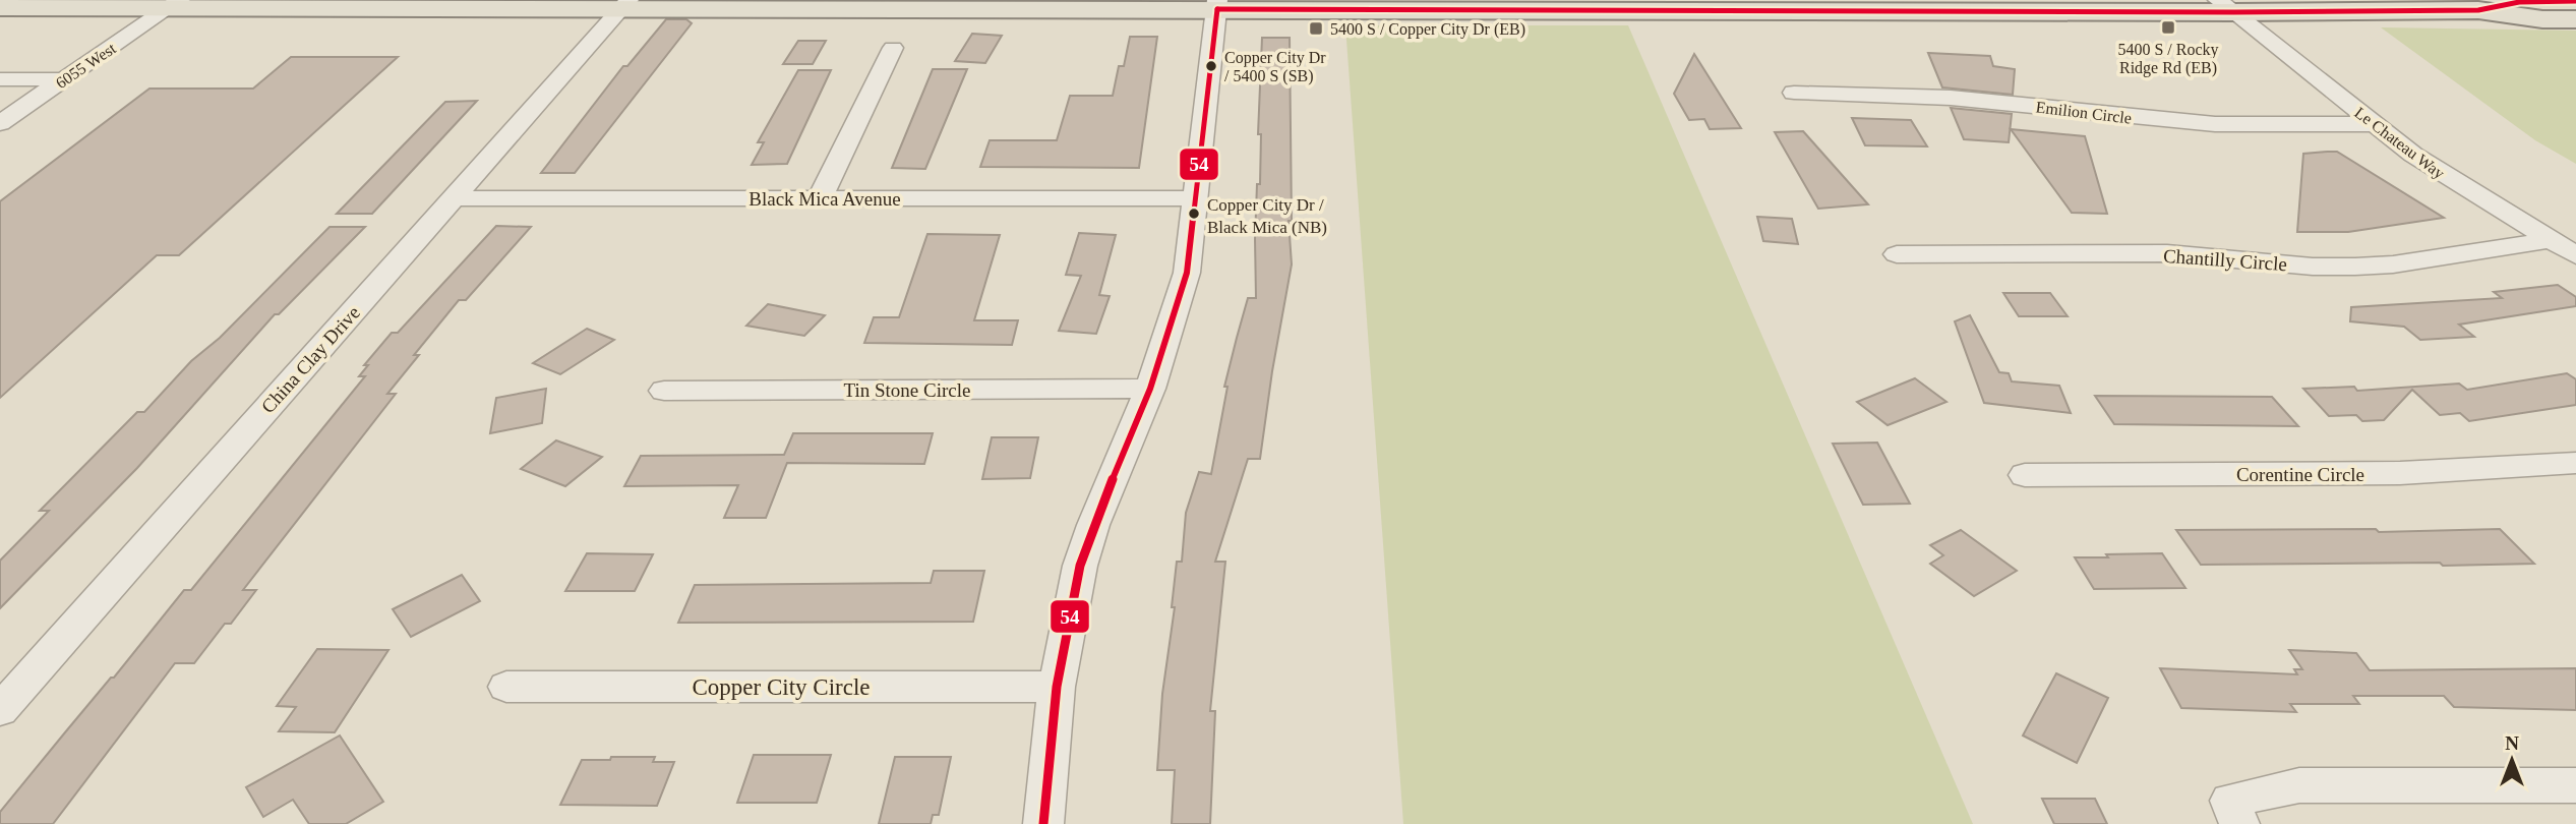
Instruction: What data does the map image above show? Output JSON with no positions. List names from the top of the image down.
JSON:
{
  "streets": {
    "street": [
      "6055 West",
      "Emilion Circle",
      "Le Chateau Way",
      "Black Mica Avenue",
      "Chantilly Circle",
      "China Clay Drive",
      "Tin Stone Circle",
      "Corentine Circle",
      "Copper City Circle"
    ]
  },
  "crossings": [
    ["Emilion Circle", "Le Chateau Way"],
    ["Le Chateau Way", "Chantilly Circle"],
    ["Black Mica Avenue", "China Clay Drive"]
  ],
  "places": {
    "transit": ["5400 S / Rocky Ridge Rd (EB)", "5400 S / Copper City Dr (EB)"],
    "other": ["Copper City Dr / 5400 S (SB)", "Copper City Dr / Black Mica (NB)"]
  },
  "lines": ["transit line 54"],
  "north": "top"
}
